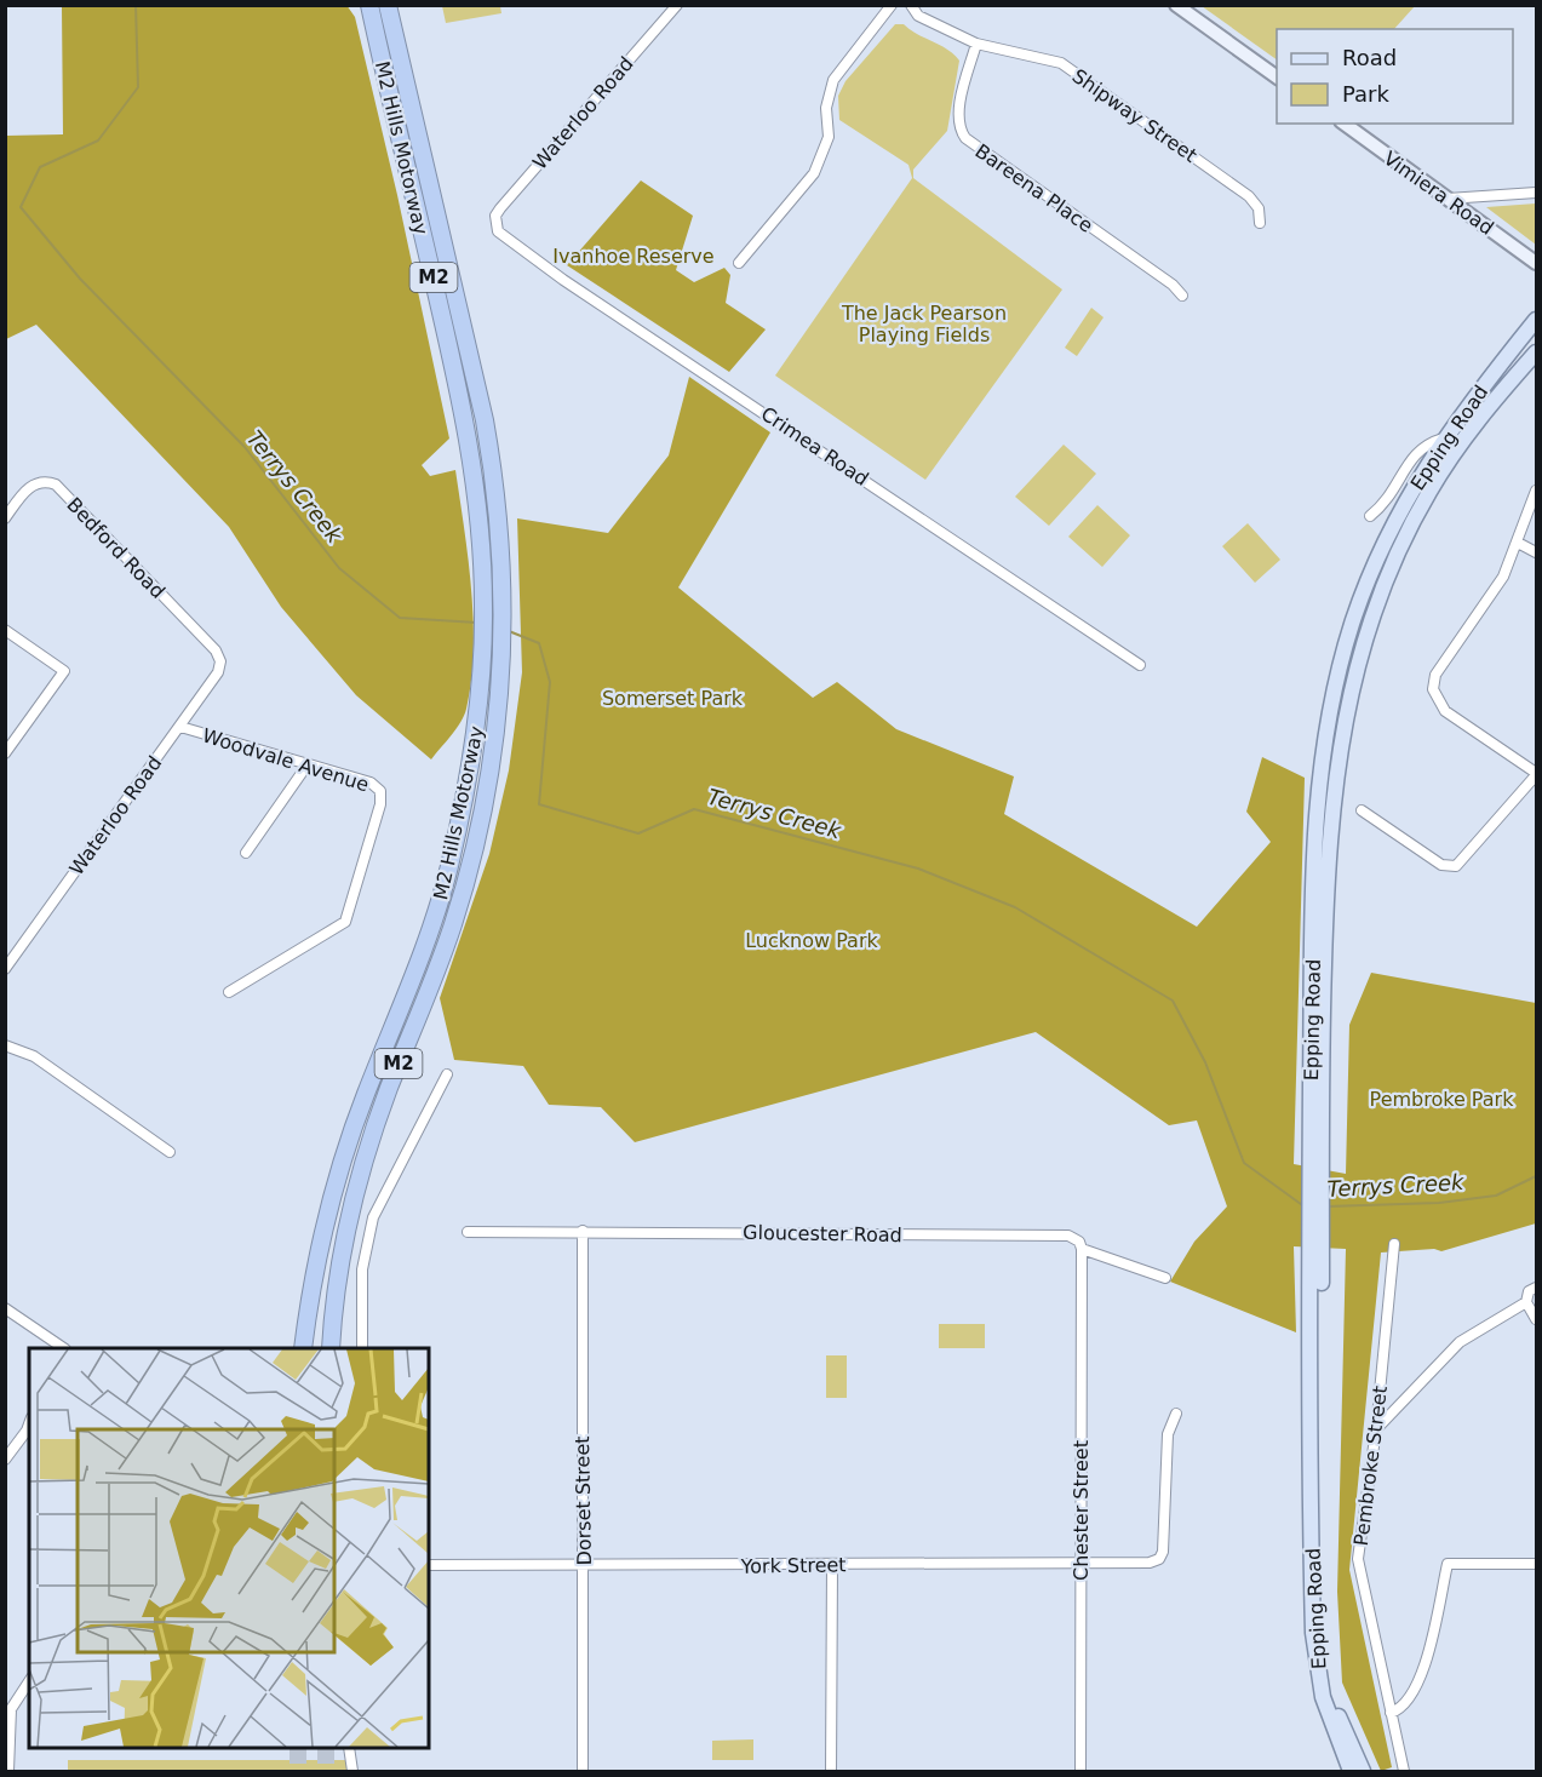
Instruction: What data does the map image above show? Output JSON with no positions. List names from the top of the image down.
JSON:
{
  "streets": {
    "highway": ["M2 Hills Motorway", "M2"],
    "main road": ["Epping Road"],
    "street": [
      "Waterloo Road",
      "Shipway Street",
      "Bareena Place",
      "Vimiera Road",
      "Crimea Road",
      "Bedford Road",
      "Woodvale Avenue",
      "Gloucester Road",
      "Pembroke Street",
      "Dorset Street",
      "Chester Street",
      "York Street"
    ]
  },
  "crossings": [
    ["Waterloo Road", "Crimea Road"],
    ["Waterloo Road", "Bedford Road"],
    ["Waterloo Road", "Woodvale Avenue"],
    ["Shipway Street", "Bareena Place"],
    ["Gloucester Road", "Dorset Street"],
    ["Gloucester Road", "Chester Street"],
    ["Dorset Street", "York Street"],
    ["Chester Street", "York Street"]
  ],
  "water": ["Terrys Creek"],
  "parks": [
    "Ivanhoe Reserve",
    "The Jack Pearson Playing Fields",
    "Somerset Park",
    "Lucknow Park",
    "Pembroke Park"
  ],
  "legend": ["Road", "Park"]
}
